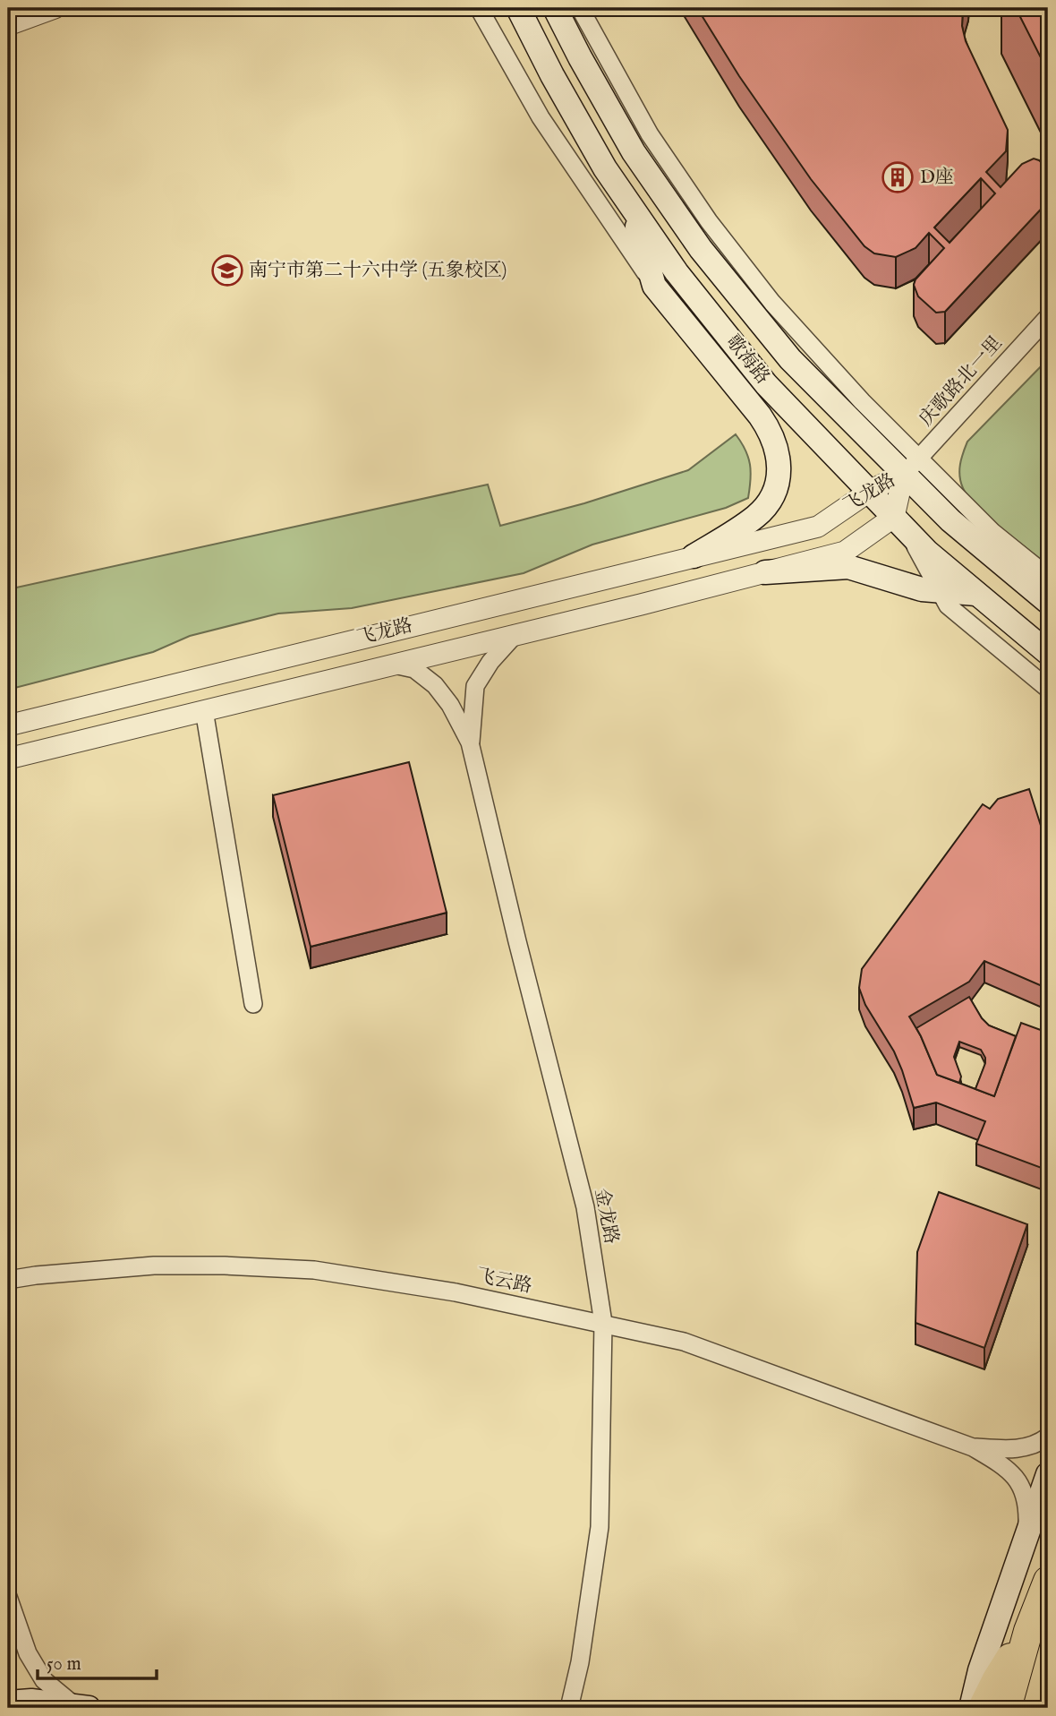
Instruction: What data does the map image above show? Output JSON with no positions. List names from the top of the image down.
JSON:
{
  "streets": {
    "main road": ["歌海路"],
    "street": [
      "庆歌路北一里",
      "飞龙路",
      "金龙路",
      "飞云路"
    ]
  },
  "crossings": [
    ["歌海路", "庆歌路北一里"],
    ["歌海路", "飞龙路"],
    ["庆歌路北一里", "飞龙路"],
    ["飞龙路", "金龙路"],
    ["金龙路", "飞云路"]
  ],
  "places": {
    "building": ["D座"],
    "school or university": ["南宁市第二十六中学 (五象校区)"]
  },
  "scale_bar": "50 m"
}
